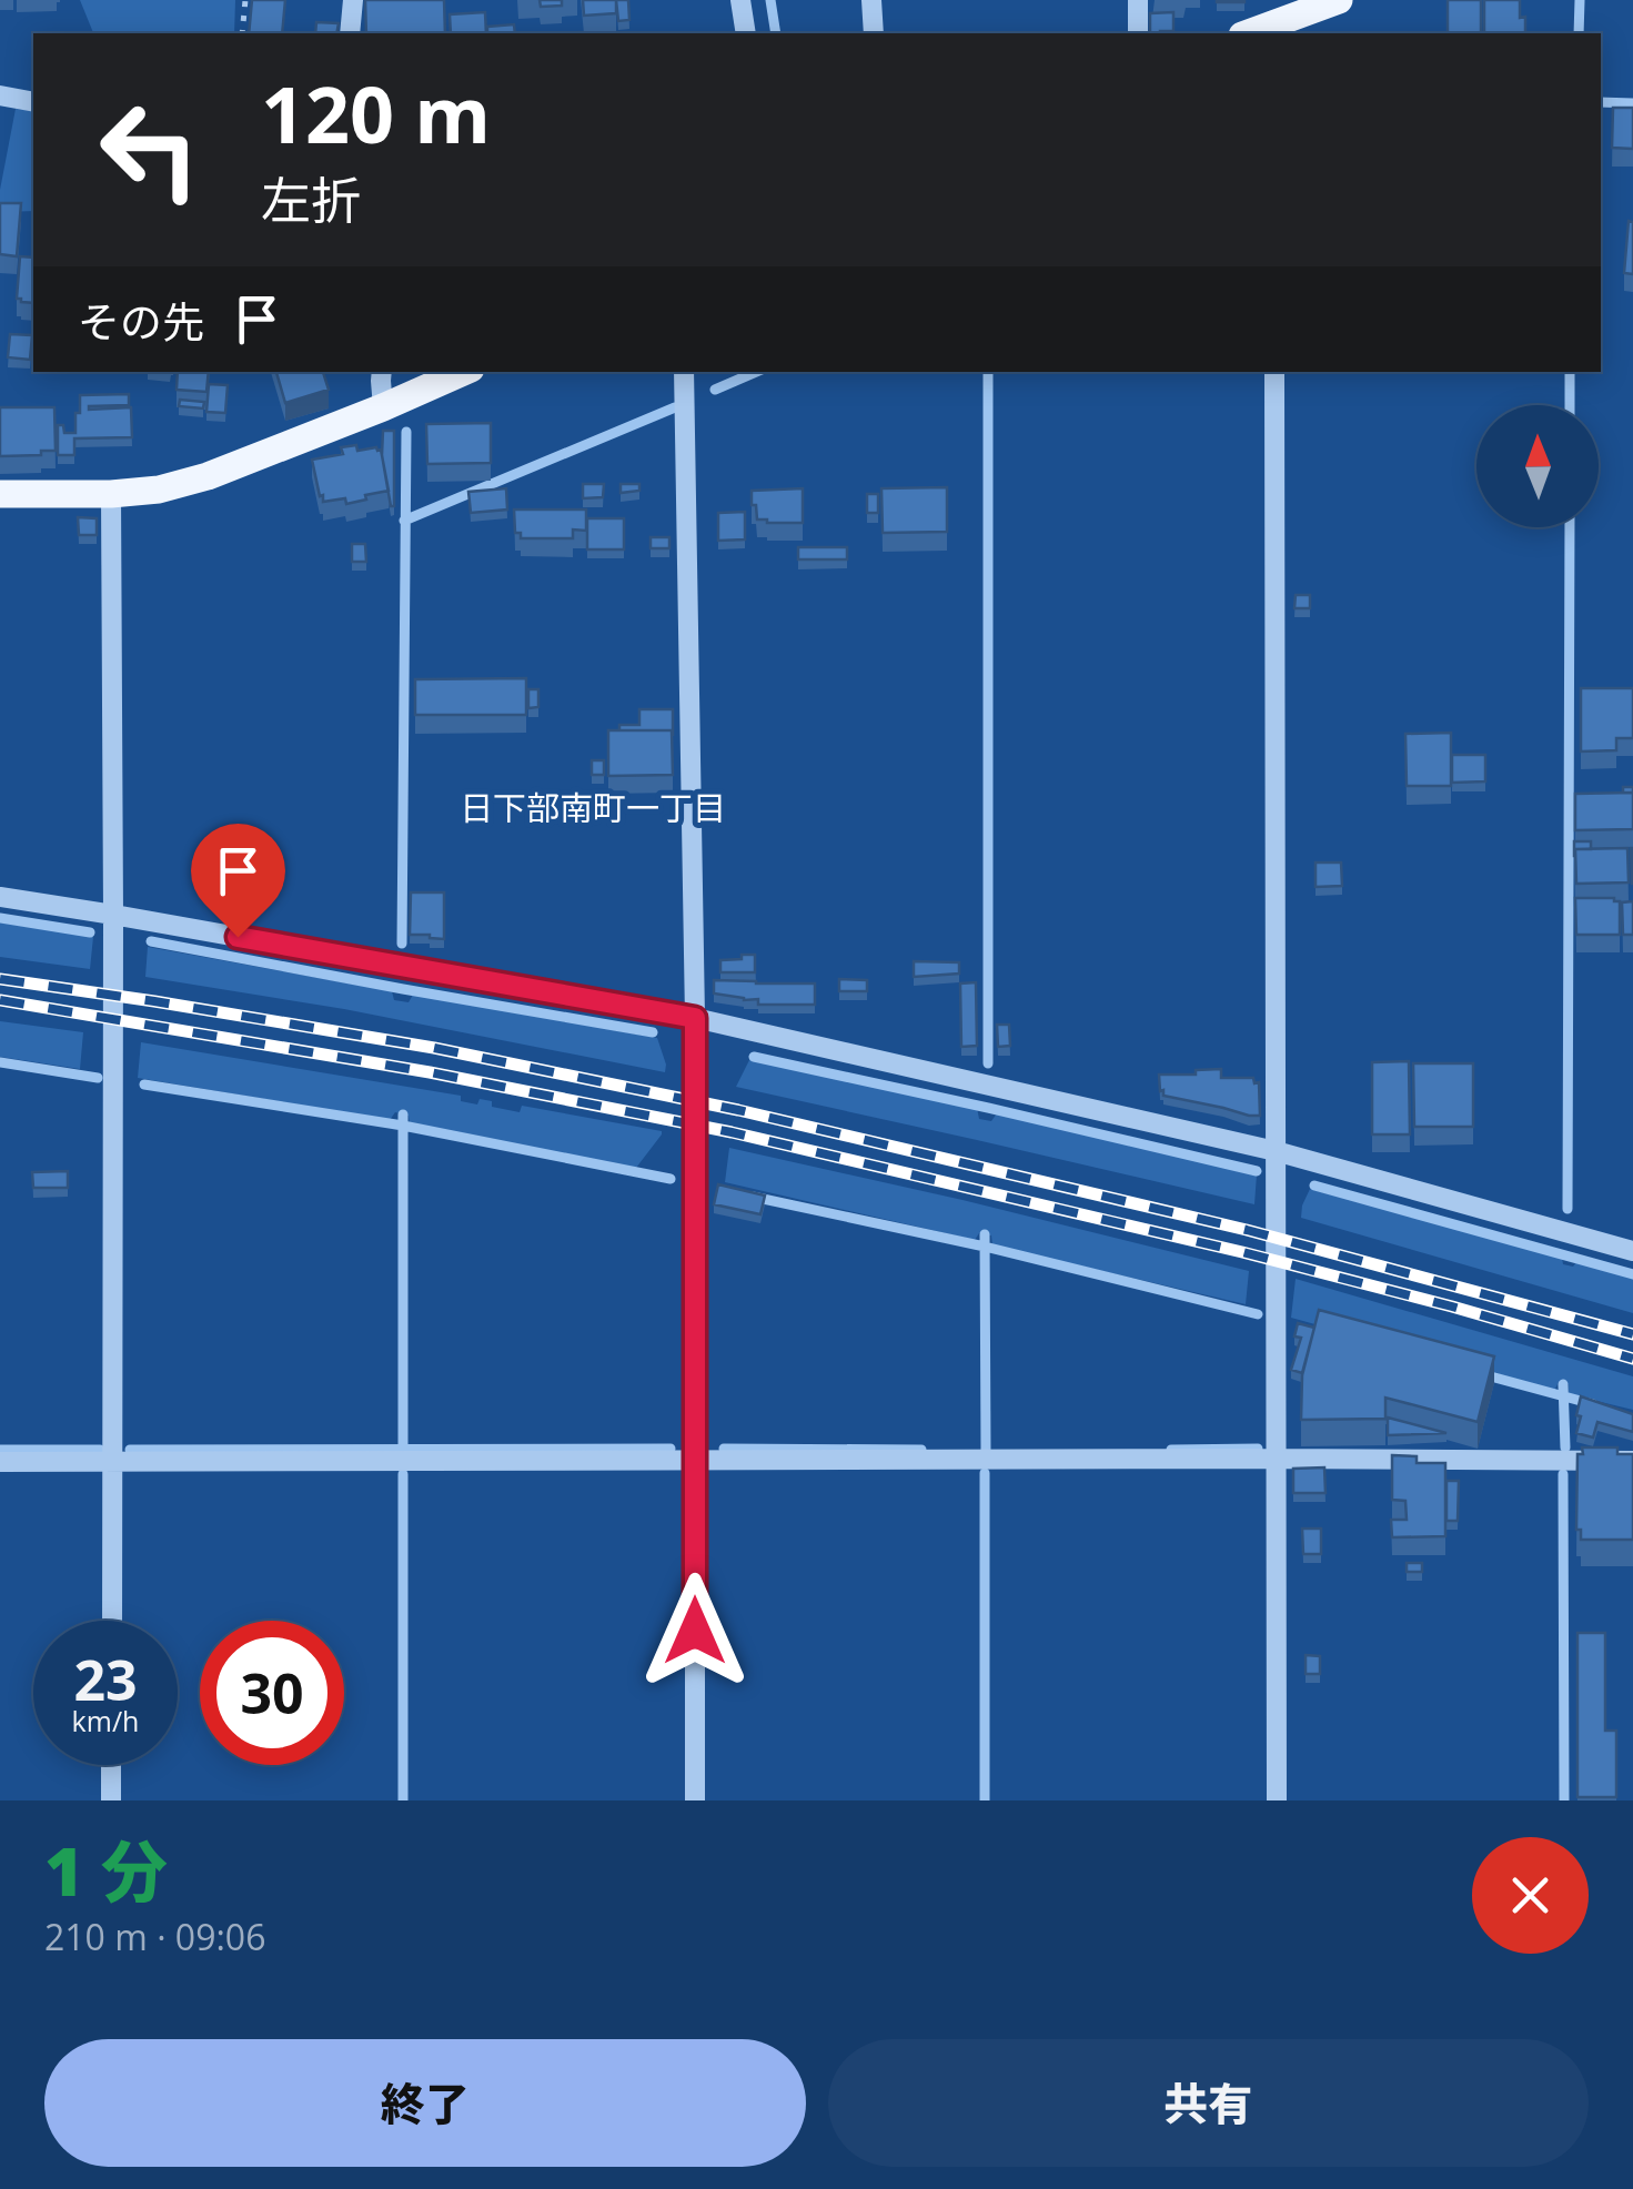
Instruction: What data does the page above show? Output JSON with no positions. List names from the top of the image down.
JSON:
{
  "districts": ["日下部南町一丁目"],
  "north": "top",
  "page": {
    "turn": ["120 m", "左折"],
    "then": "その先",
    "speed": "23 km/h",
    "limit": "30",
    "heading": ["1 分", "210 m · 09:06"],
    "buttons": ["終了", "共有"]
  }
}
